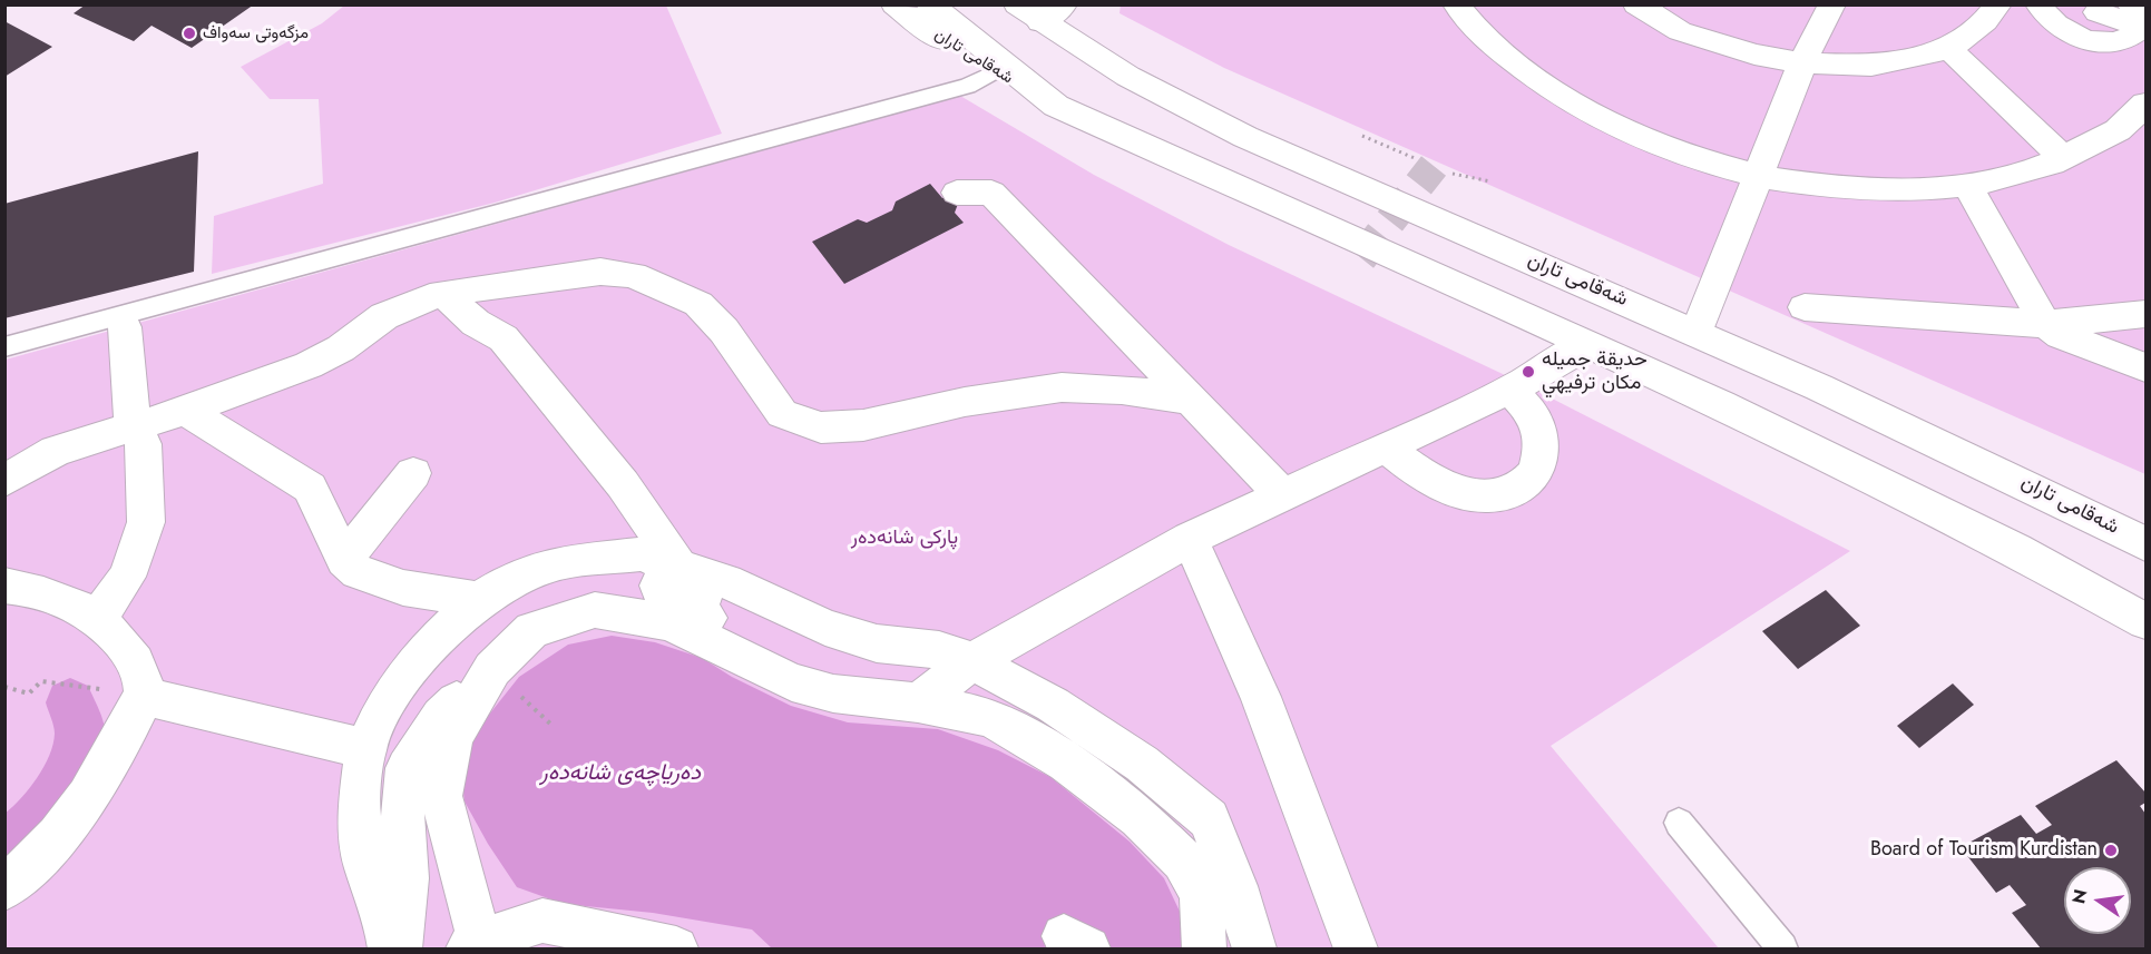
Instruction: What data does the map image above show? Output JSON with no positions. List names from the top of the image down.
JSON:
{
  "streets": {
    "street": ["شەقامی تاران"]
  },
  "water": ["دەریاچەی شانەدەر"],
  "parks": ["پارکی شانەدەر"],
  "places": ["مزگەوتی سەواف", "حديقة جميله مكان ترفيهي", "Board of Tourism Kurdistan"],
  "north": "left"
}
